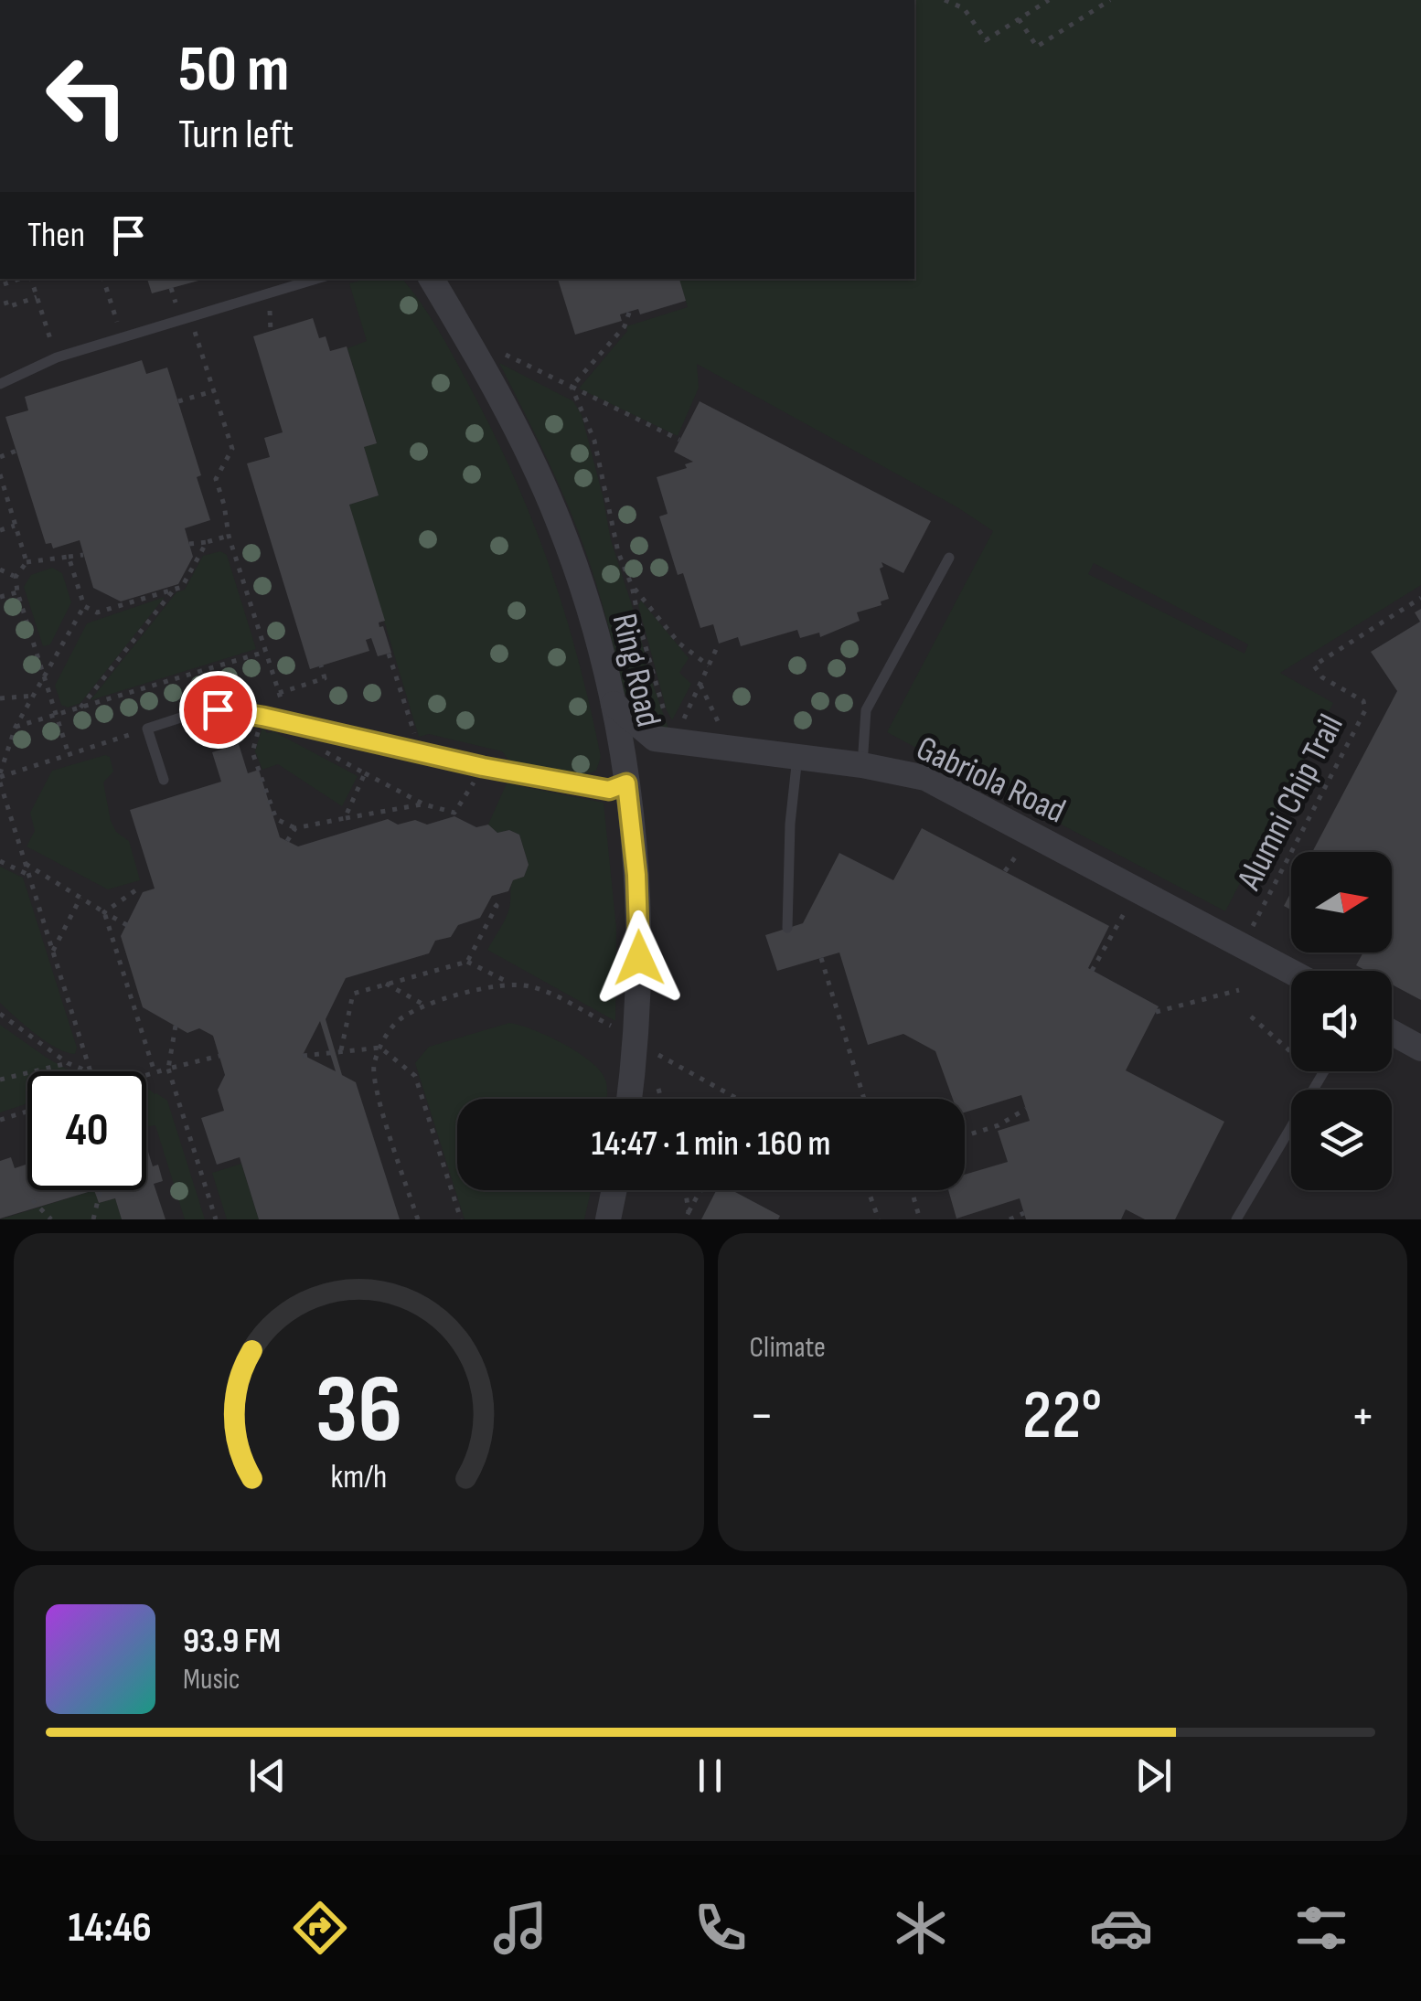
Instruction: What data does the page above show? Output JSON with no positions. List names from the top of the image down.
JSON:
{
  "streets": {
    "street": ["Ring Road", "Gabriola Road"],
    "path": ["Alumni Chip Trail"]
  },
  "crossings": [
    ["Ring Road", "Gabriola Road"],
    ["Gabriola Road", "Alumni Chip Trail"]
  ],
  "north": "right",
  "page": {
    "turn": ["50 m", "Turn left"],
    "then": "Then",
    "limit": "40",
    "trip": "14:47 · 1 min · 160 m",
    "tile": "Climate",
    "heat": ["−", "22°", "+"],
    "song": ["93.9 FM", "Music"],
    "tabs": "14:46",
    "gauge": ["36", "km/h"]
  }
}
